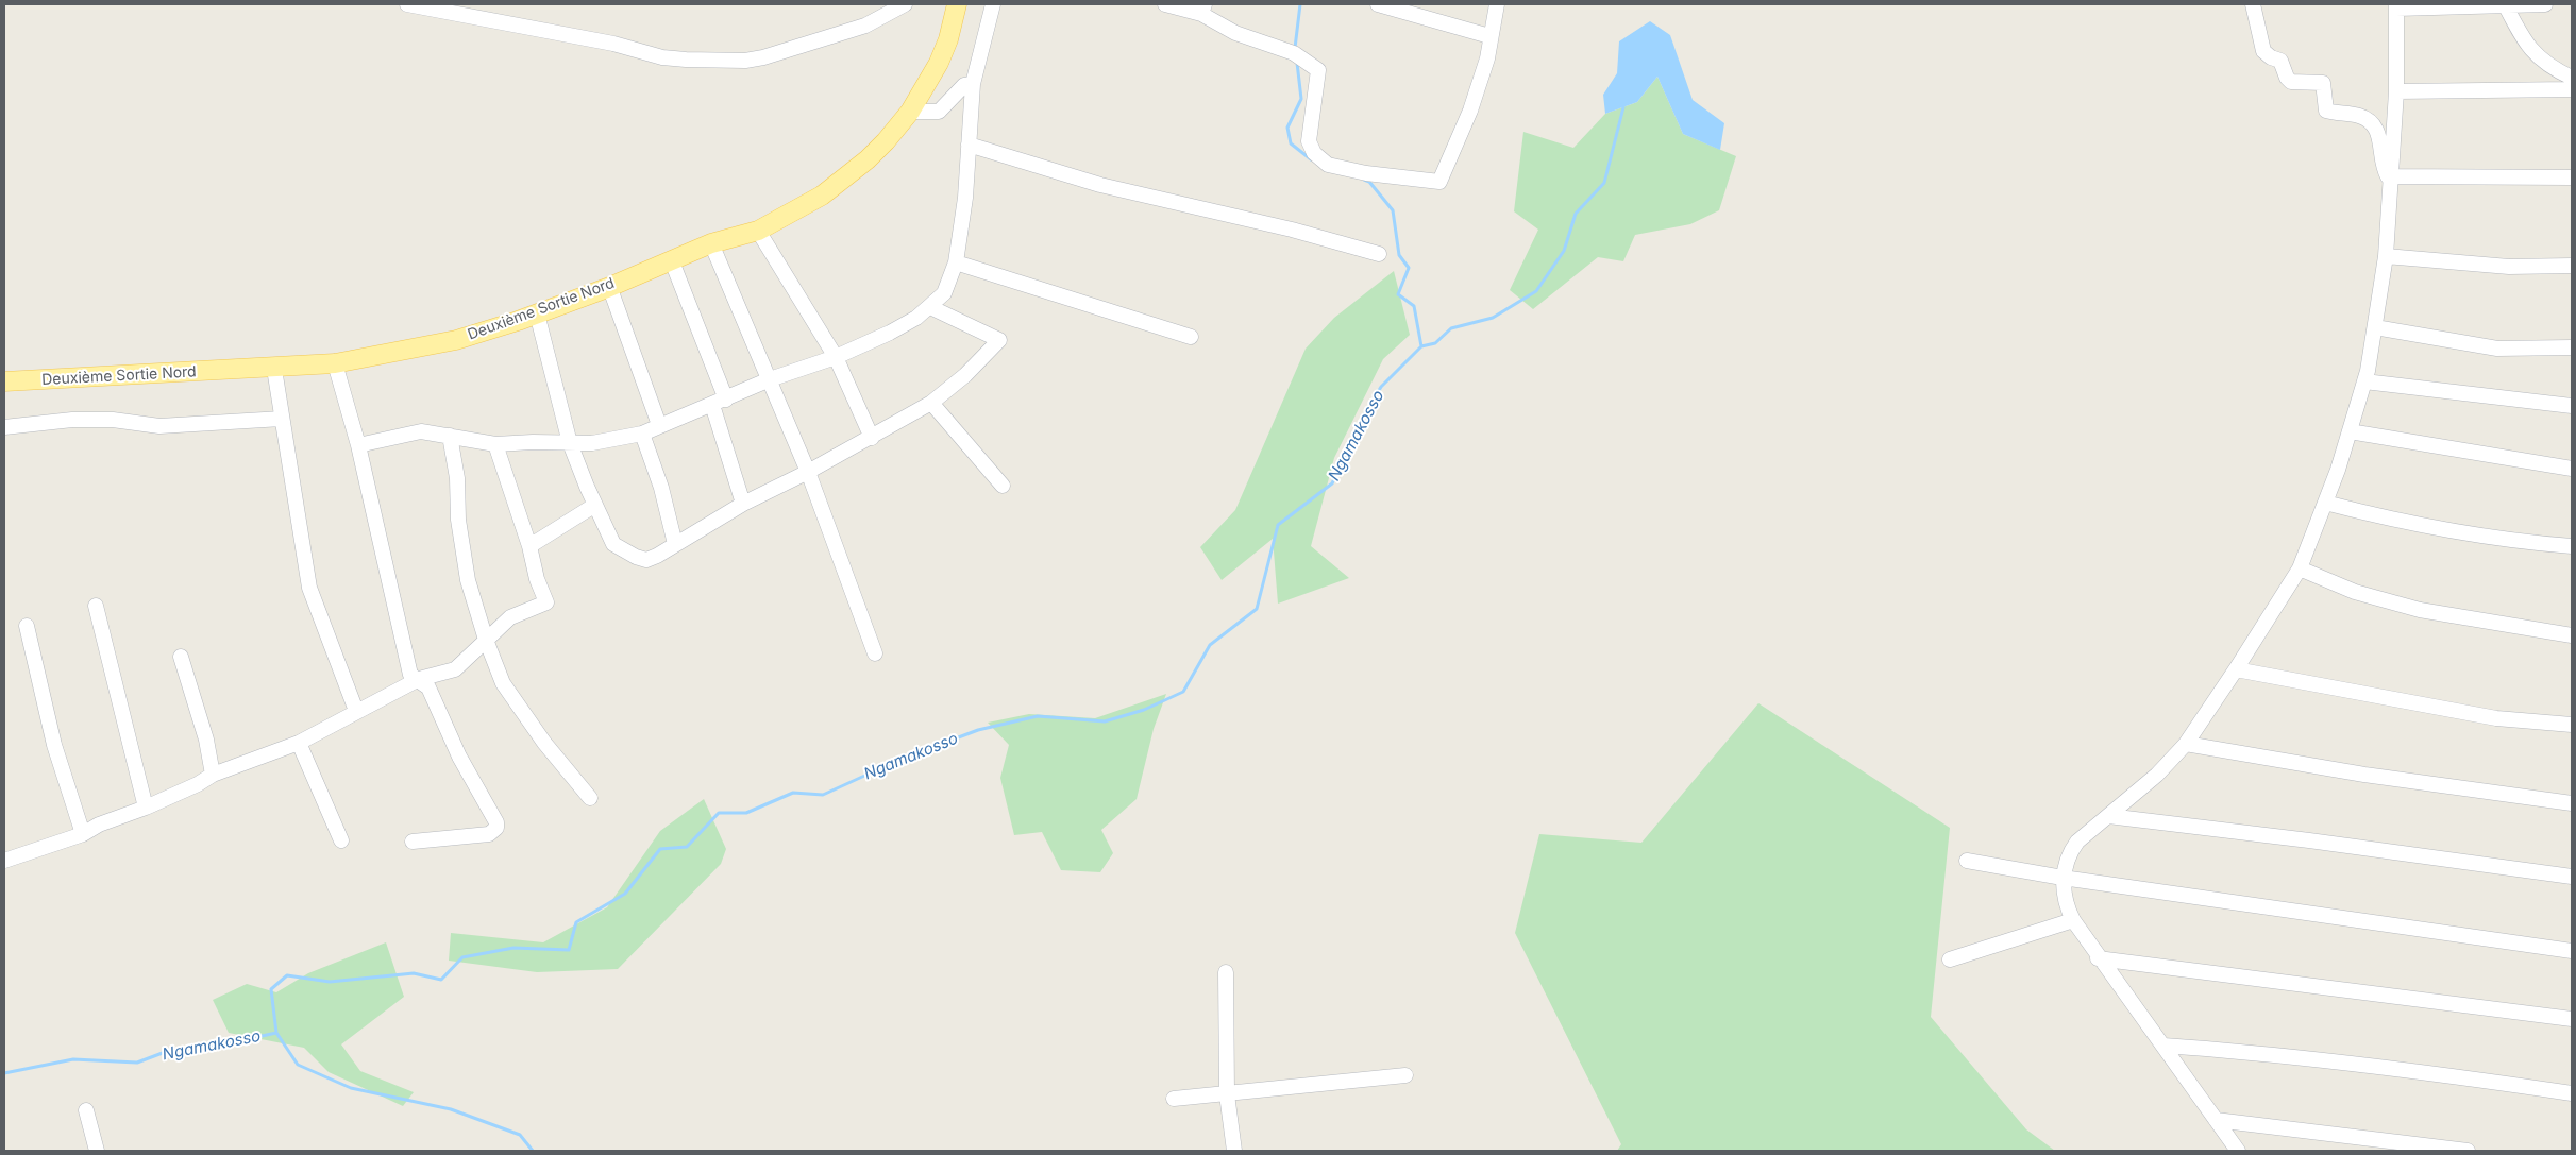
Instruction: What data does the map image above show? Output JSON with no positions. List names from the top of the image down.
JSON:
{
  "streets": {
    "main road": ["Deuxième Sortie Nord"]
  },
  "water": ["Ngamakosso"]
}
